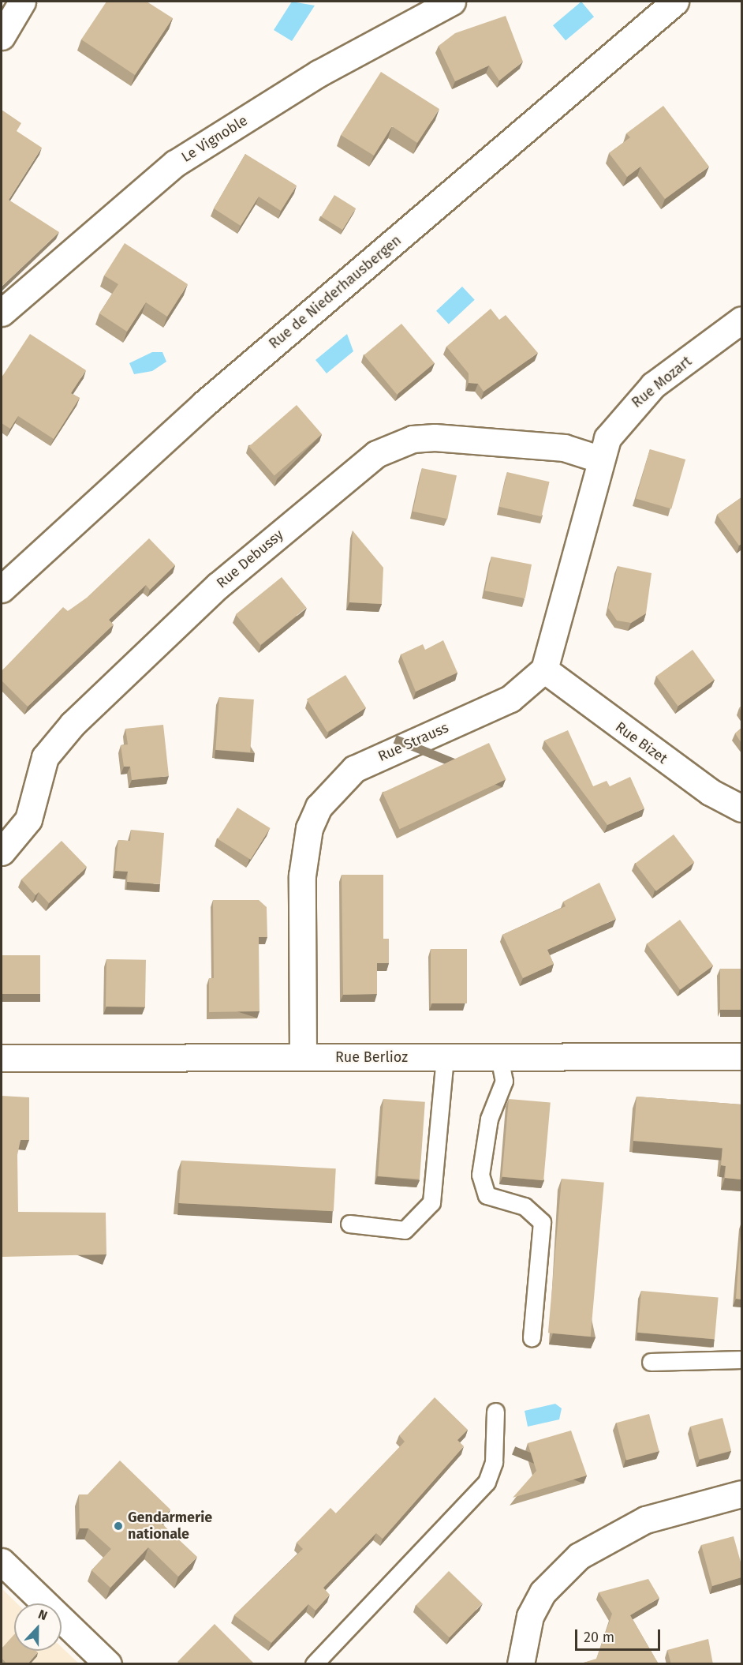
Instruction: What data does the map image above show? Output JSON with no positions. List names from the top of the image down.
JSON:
{
  "streets": {
    "street": [
      "Le Vignoble",
      "Rue de Niederhausbergen",
      "Rue Mozart",
      "Rue Debussy",
      "Rue Strauss",
      "Rue Bizet",
      "Rue Berlioz"
    ]
  },
  "crossings": [
    ["Rue Mozart", "Rue Debussy"],
    ["Rue Strauss", "Rue Bizet"],
    ["Rue Strauss", "Rue Berlioz"]
  ],
  "places": ["Gendarmerie nationale"],
  "scale_bar": "20 m",
  "north": "top"
}
